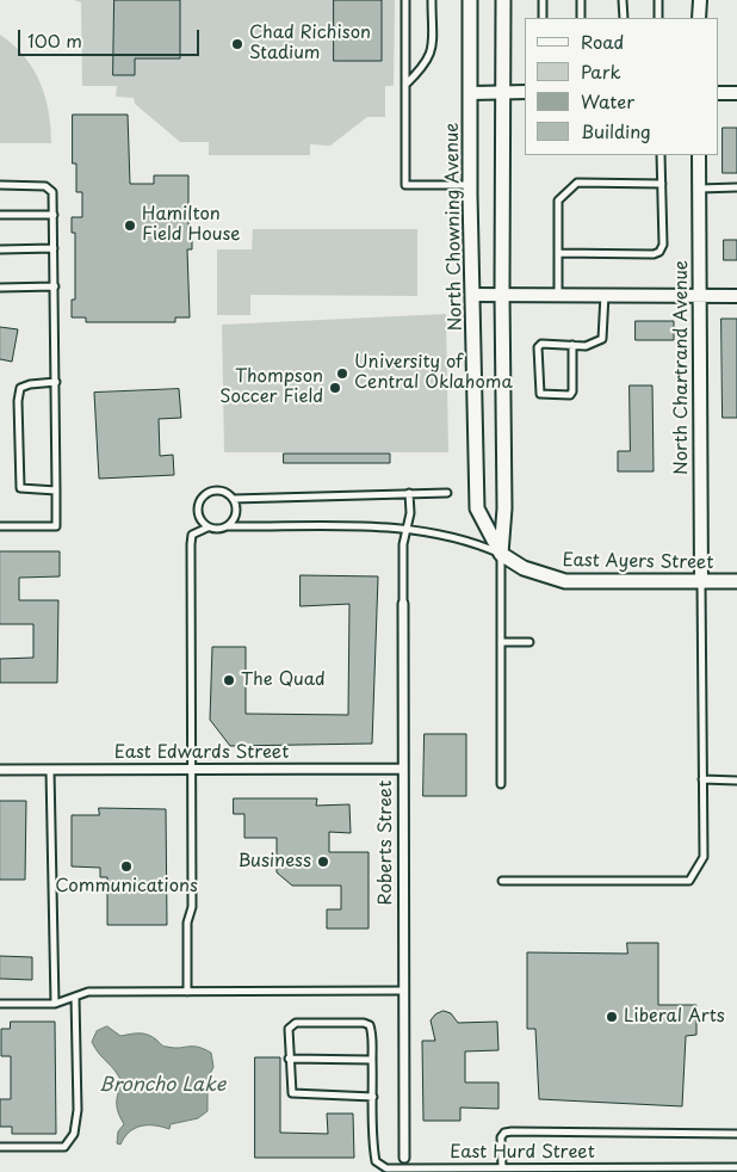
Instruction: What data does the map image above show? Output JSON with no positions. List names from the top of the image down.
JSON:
{
  "streets": {
    "street": [
      "North Chowning Avenue",
      "North Chartrand Avenue",
      "East Ayers Street",
      "East Edwards Street",
      "Roberts Street"
    ],
    "lane": ["East Hurd Street"]
  },
  "crossings": [
    ["North Chowning Avenue", "East Ayers Street"],
    ["North Chartrand Avenue", "East Ayers Street"],
    ["East Ayers Street", "Roberts Street"],
    ["East Edwards Street", "Roberts Street"]
  ],
  "water": ["Broncho Lake"],
  "places": [
    "Chad Richison Stadium",
    "Hamilton Field House",
    "University of Central Oklahoma",
    "Thompson Soccer Field",
    "The Quad",
    "Business",
    "Communications",
    "Liberal Arts"
  ],
  "legend": [
    "Road",
    "Park",
    "Water",
    "Building"
  ],
  "scale_bar": "100 m"
}
